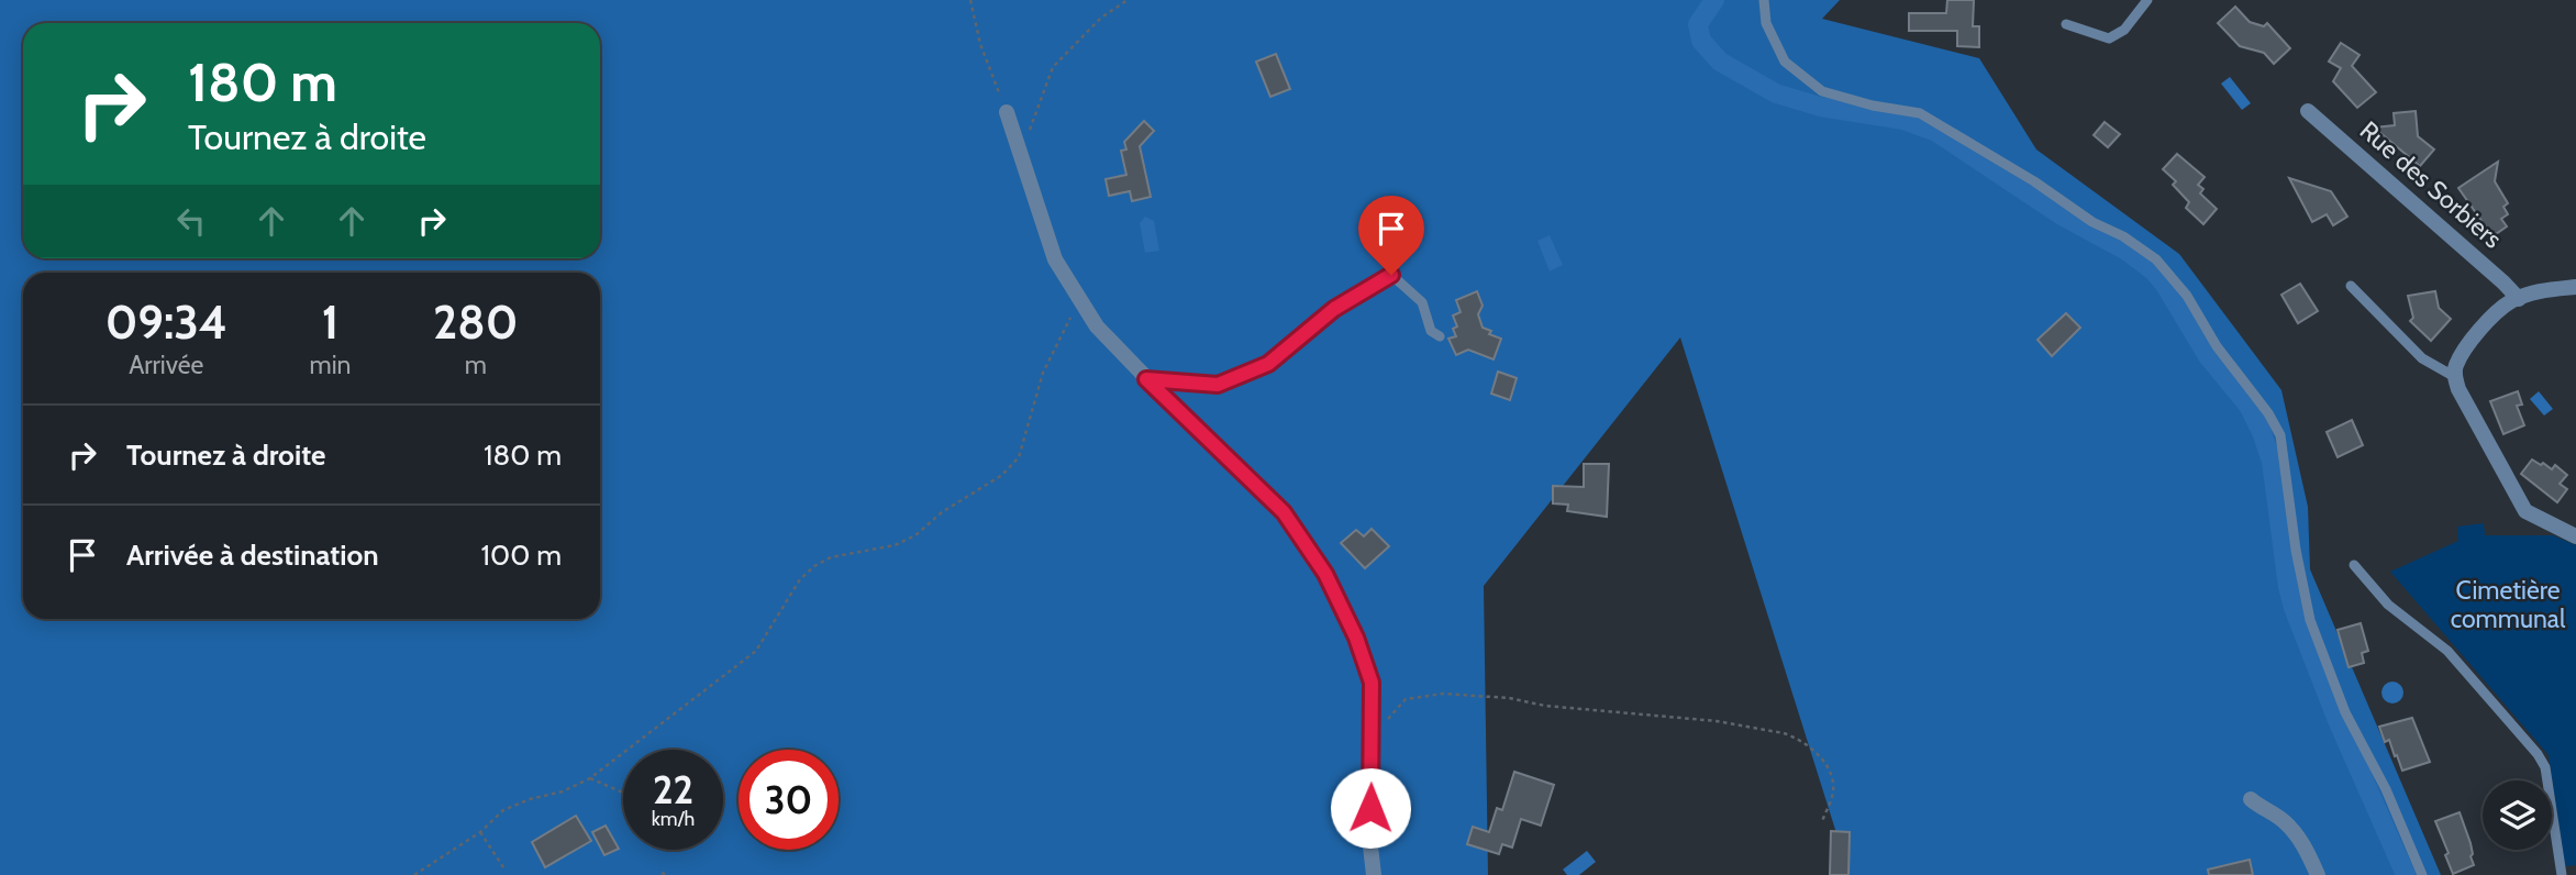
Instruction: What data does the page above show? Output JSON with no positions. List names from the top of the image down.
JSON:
{
  "streets": {
    "street": ["Rue des Sorbiers"]
  },
  "parks": ["Cimetière communal"],
  "page": {
    "turn": ["180 m", "Tournez à droite"],
    "eta": [
      "09:34",
      "Arrivée",
      "1",
      "min",
      "280",
      "m"
    ],
    "list": [
      {
        "name": "Tournez à droite",
        "value": "180 m"
      },
      {
        "name": "Arrivée à destination",
        "value": "100 m"
      }
    ],
    "speed": "22 km/h",
    "limit": "30"
  }
}
